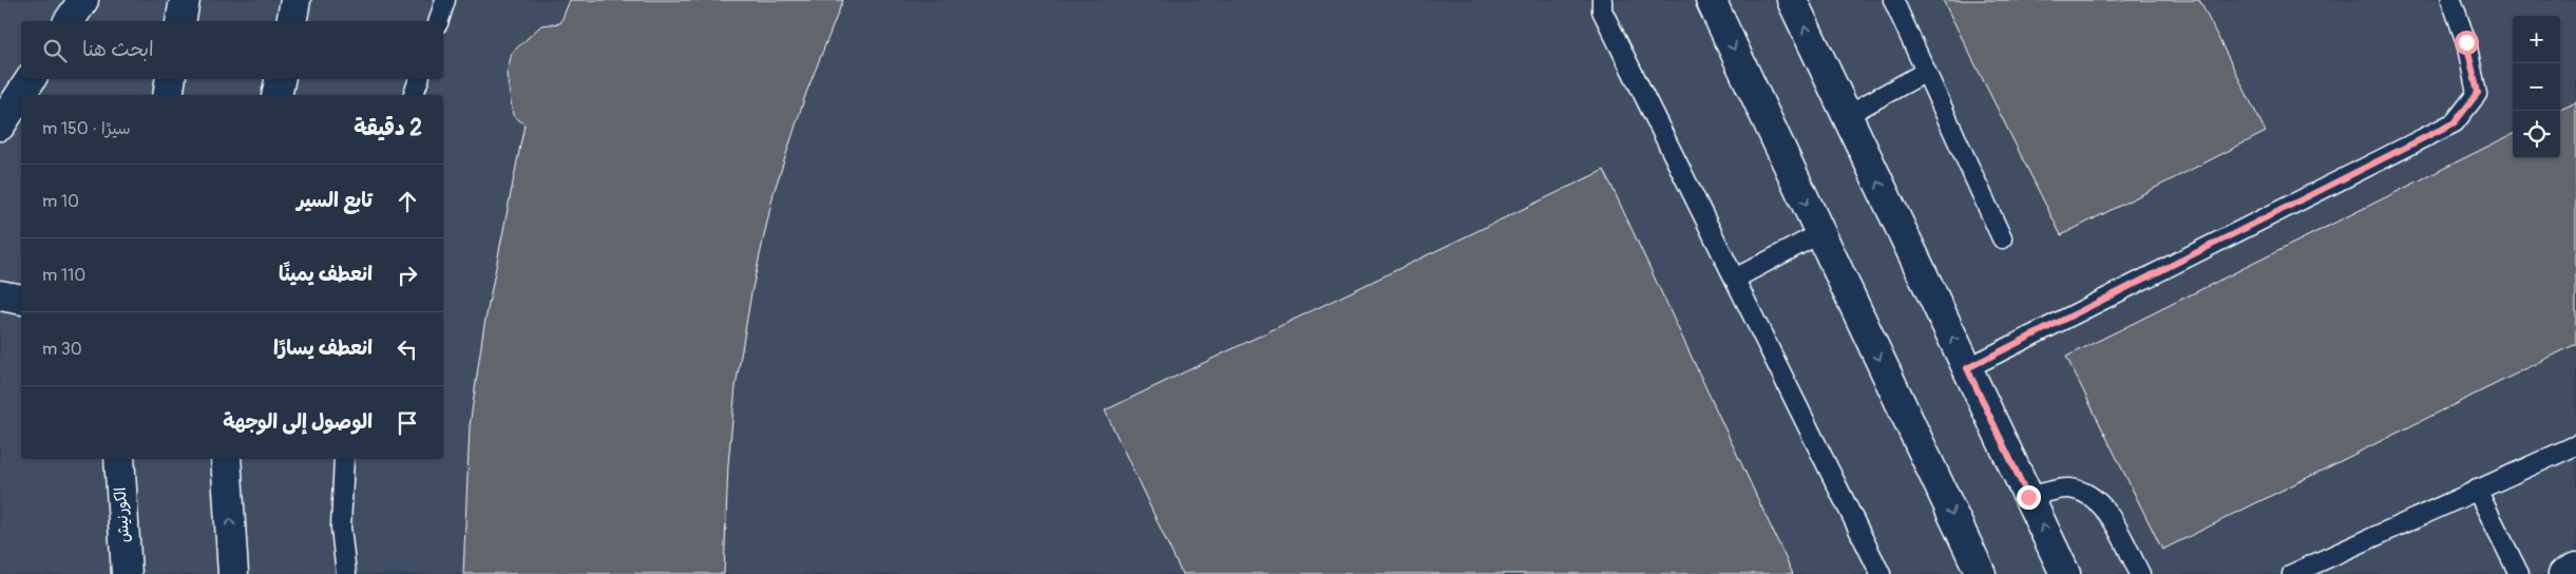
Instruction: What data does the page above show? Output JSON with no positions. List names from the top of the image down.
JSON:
{
  "streets": {
    "street": ["الكورنيش"]
  },
  "page": {
    "map_buttons": ["+", "−"],
    "search": "ابحث هنا",
    "heading": ["2 دقيقة", "سيرًا · 150 m"],
    "list": [
      ["تابع السير", "10 m"],
      ["انعطف يمينًا", "110 m"],
      ["انعطف يسارًا", "30 m"],
      "الوصول إلى الوجهة"
    ]
  }
}
